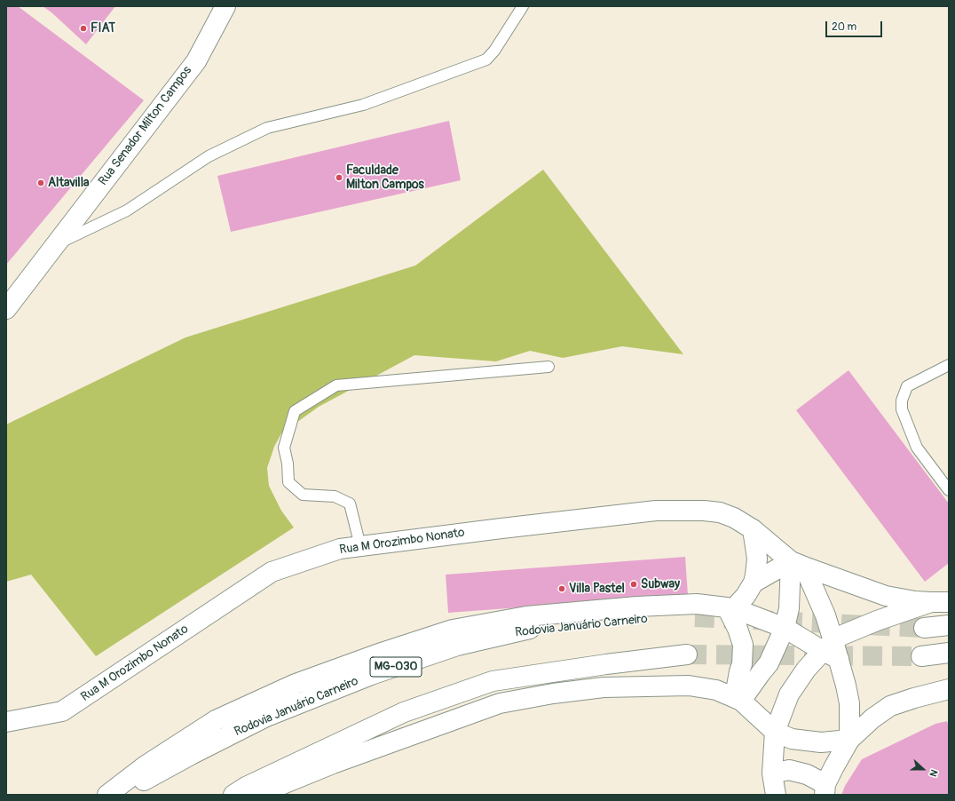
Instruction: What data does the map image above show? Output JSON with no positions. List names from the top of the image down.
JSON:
{
  "streets": {
    "main road": [
      "Rua Senador Milton Campos",
      "Rua M Orozimbo Nonato",
      "Rodovia Januário Carneiro",
      "MG-030"
    ]
  },
  "places": [
    "FIAT",
    "Faculdade Milton Campos",
    "Altavilla",
    "Subway",
    "Villa Pastel"
  ],
  "scale_bar": "20 m",
  "north": "right"
}
